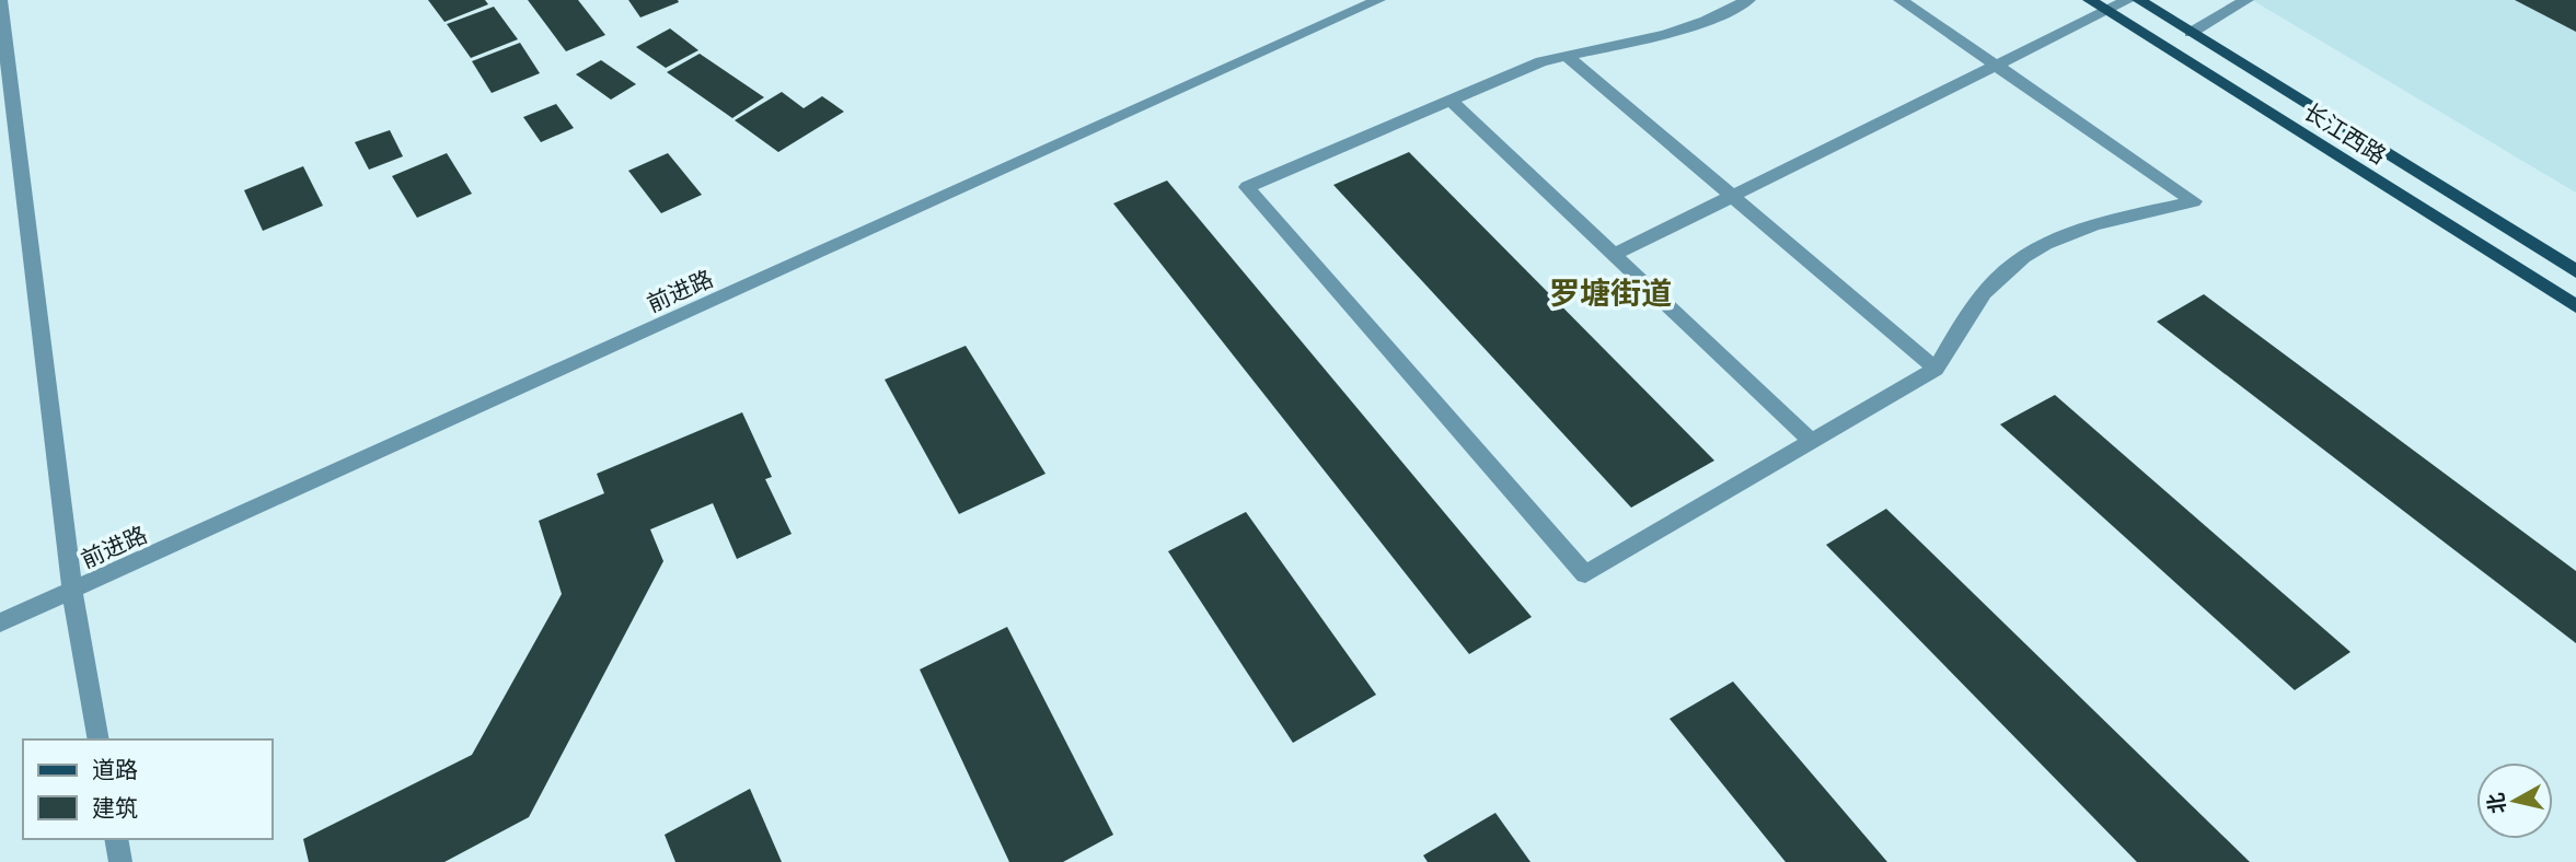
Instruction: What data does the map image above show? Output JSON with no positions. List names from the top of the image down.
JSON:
{
  "streets": {
    "main road": ["长江西路"],
    "street": ["前进路"]
  },
  "districts": ["罗塘街道"],
  "legend": ["道路", "建筑"],
  "north": "left"
}
